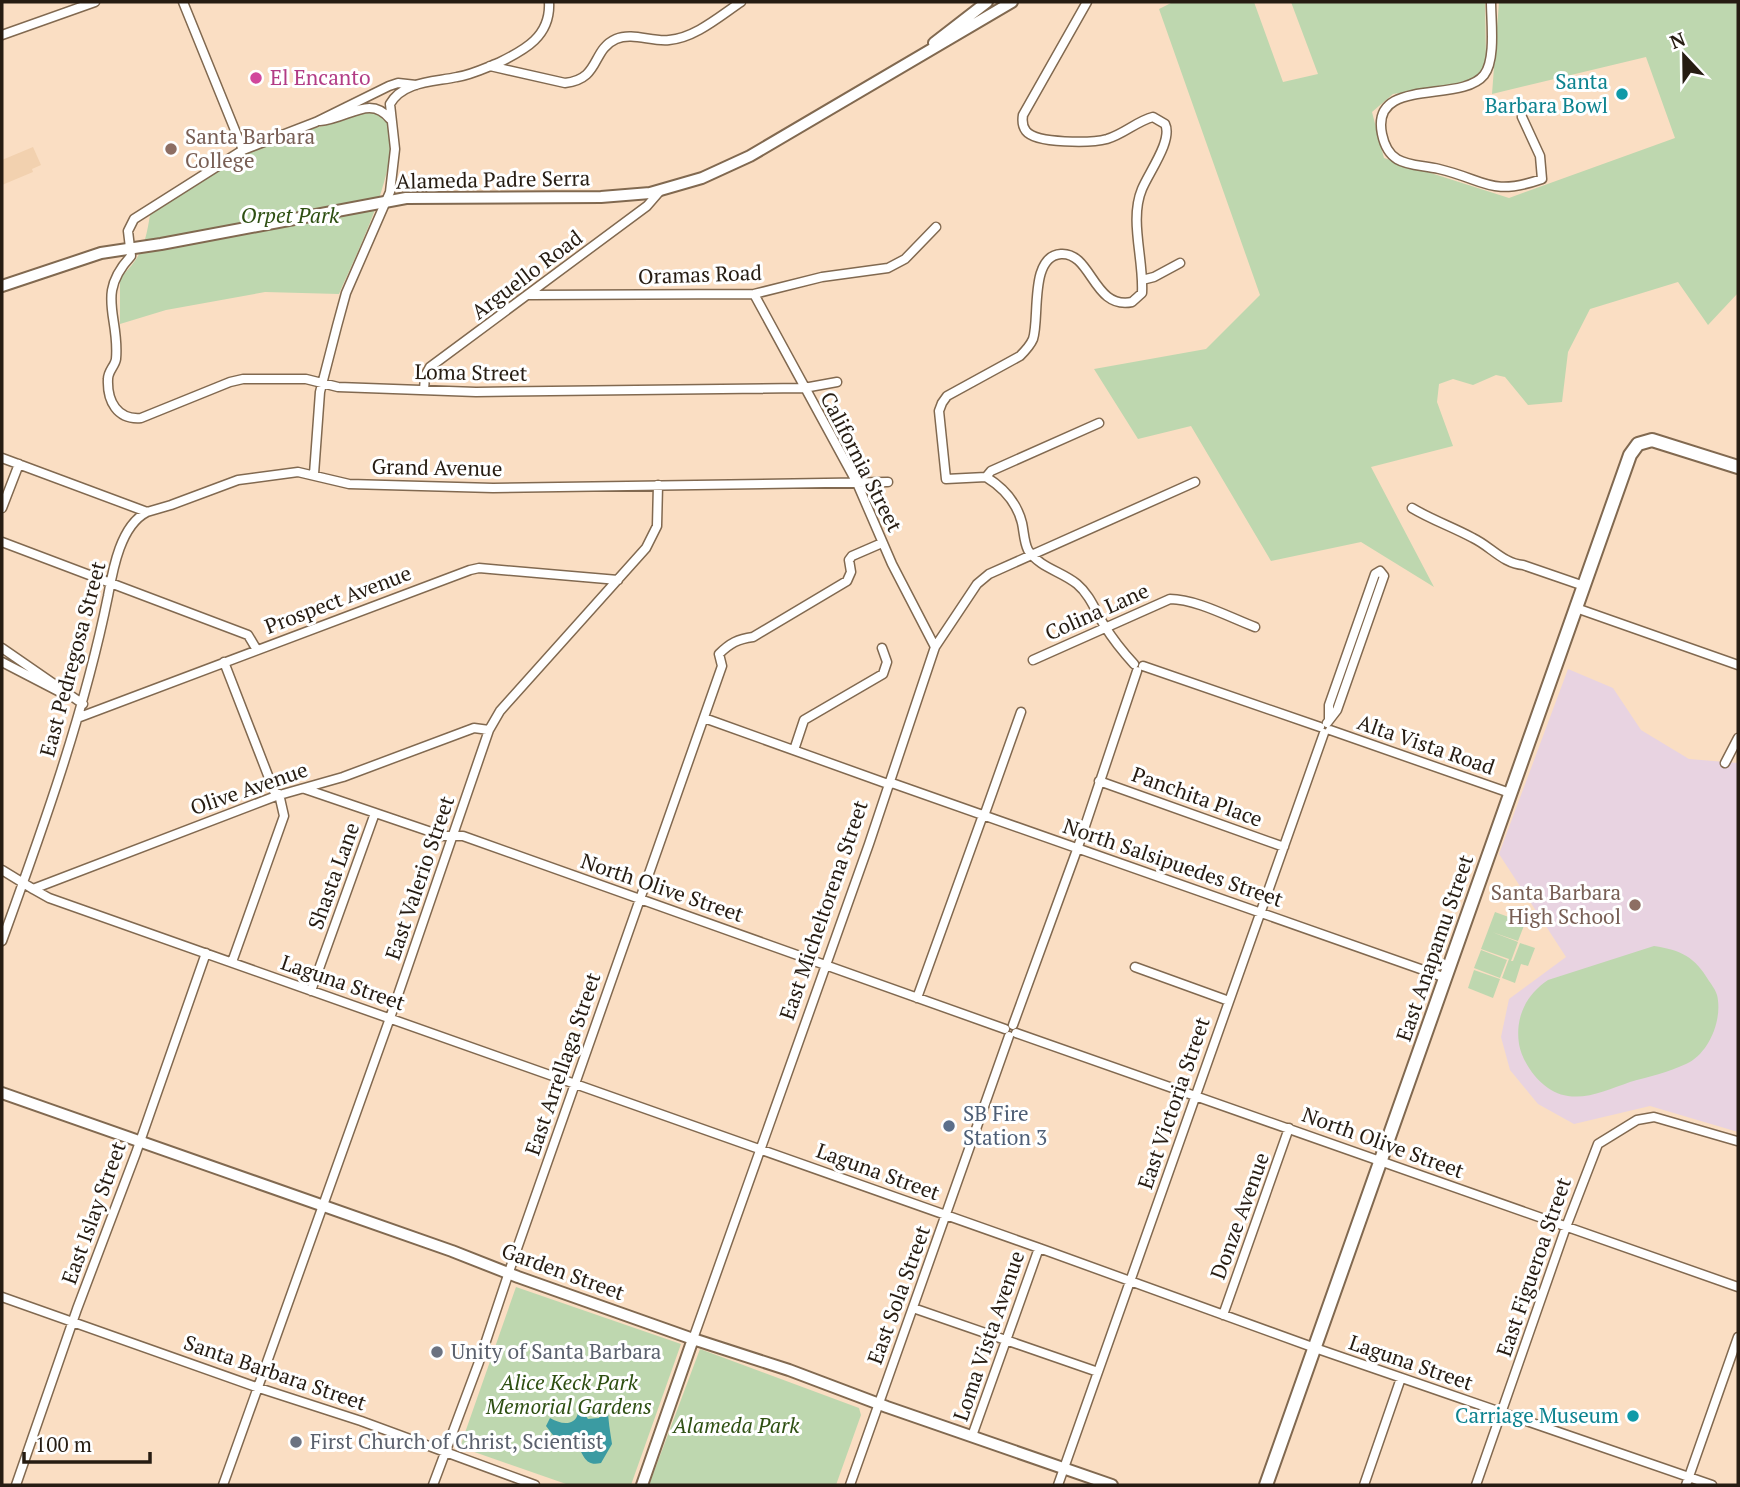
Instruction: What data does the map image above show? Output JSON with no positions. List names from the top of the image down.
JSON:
{
  "streets": {
    "main road": ["East Anapamu Street"],
    "street": [
      "Alameda Padre Serra",
      "Arguello Road",
      "Oramas Road",
      "Loma Street",
      "California Street",
      "Grand Avenue",
      "Prospect Avenue",
      "Colina Lane",
      "East Pedregosa Street",
      "Alta Vista Road",
      "Olive Avenue",
      "Panchita Place",
      "North Salsipuedes Street",
      "Shasta Lane",
      "East Valerio Street",
      "North Olive Street",
      "East Micheltorena Street",
      "Laguna Street",
      "East Arrellaga Street",
      "East Victoria Street",
      "East Islay Street",
      "Donze Avenue",
      "East Figueroa Street",
      "Garden Street",
      "East Sola Street",
      "Loma Vista Avenue",
      "Santa Barbara Street"
    ]
  },
  "crossings": [
    ["Alameda Padre Serra", "Arguello Road"],
    ["Alameda Padre Serra", "Loma Street"],
    ["Arguello Road", "Oramas Road"],
    ["Arguello Road", "Loma Street"],
    ["Oramas Road", "California Street"],
    ["Loma Street", "California Street"],
    ["California Street", "Grand Avenue"],
    ["California Street", "East Micheltorena Street"],
    ["California Street", "East Arrellaga Street"],
    ["Grand Avenue", "East Pedregosa Street"],
    ["Grand Avenue", "East Valerio Street"],
    ["Prospect Avenue", "East Pedregosa Street"],
    ["Prospect Avenue", "East Valerio Street"],
    ["Alta Vista Road", "East Anapamu Street"],
    ["Alta Vista Road", "East Victoria Street"],
    ["Alta Vista Road", "East Sola Street"],
    ["Olive Avenue", "East Valerio Street"],
    ["Olive Avenue", "North Olive Street"],
    ["Olive Avenue", "Laguna Street"],
    ["Panchita Place", "East Victoria Street"],
    ["Panchita Place", "East Sola Street"],
    ["North Salsipuedes Street", "East Micheltorena Street"],
    ["North Salsipuedes Street", "East Anapamu Street"],
    ["North Salsipuedes Street", "East Arrellaga Street"],
    ["North Salsipuedes Street", "East Victoria Street"],
    ["North Salsipuedes Street", "East Sola Street"],
    ["Shasta Lane", "North Olive Street"],
    ["Shasta Lane", "Laguna Street"],
    ["East Valerio Street", "North Olive Street"],
    ["East Valerio Street", "Laguna Street"],
    ["East Valerio Street", "Garden Street"],
    ["East Valerio Street", "Santa Barbara Street"],
    ["North Olive Street", "East Micheltorena Street"],
    ["North Olive Street", "East Anapamu Street"],
    ["North Olive Street", "East Arrellaga Street"],
    ["North Olive Street", "East Victoria Street"],
    ["North Olive Street", "Donze Avenue"],
    ["North Olive Street", "East Figueroa Street"],
    ["North Olive Street", "East Sola Street"],
    ["East Micheltorena Street", "Laguna Street"],
    ["East Micheltorena Street", "Garden Street"],
    ["East Anapamu Street", "Laguna Street"],
    ["Laguna Street", "East Arrellaga Street"],
    ["Laguna Street", "East Victoria Street"],
    ["Laguna Street", "East Islay Street"],
    ["Laguna Street", "Donze Avenue"],
    ["Laguna Street", "East Figueroa Street"],
    ["Laguna Street", "East Sola Street"],
    ["Laguna Street", "Loma Vista Avenue"],
    ["East Arrellaga Street", "Garden Street"],
    ["East Arrellaga Street", "Santa Barbara Street"],
    ["East Victoria Street", "Garden Street"],
    ["East Islay Street", "Garden Street"],
    ["East Islay Street", "Santa Barbara Street"],
    ["Garden Street", "East Sola Street"],
    ["Garden Street", "Loma Vista Avenue"]
  ],
  "parks": ["Orpet Park", "Alice Keck Park Memorial Gardens", "Alameda Park"],
  "places": [
    "El Encanto",
    "Santa Barbara Bowl",
    "Santa Barbara College",
    "Santa Barbara High School",
    "SB Fire Station 3",
    "Unity of Santa Barbara",
    "Carriage Museum",
    "First Church of Christ, Scientist"
  ],
  "scale_bar": "100 m",
  "north": "top"
}
